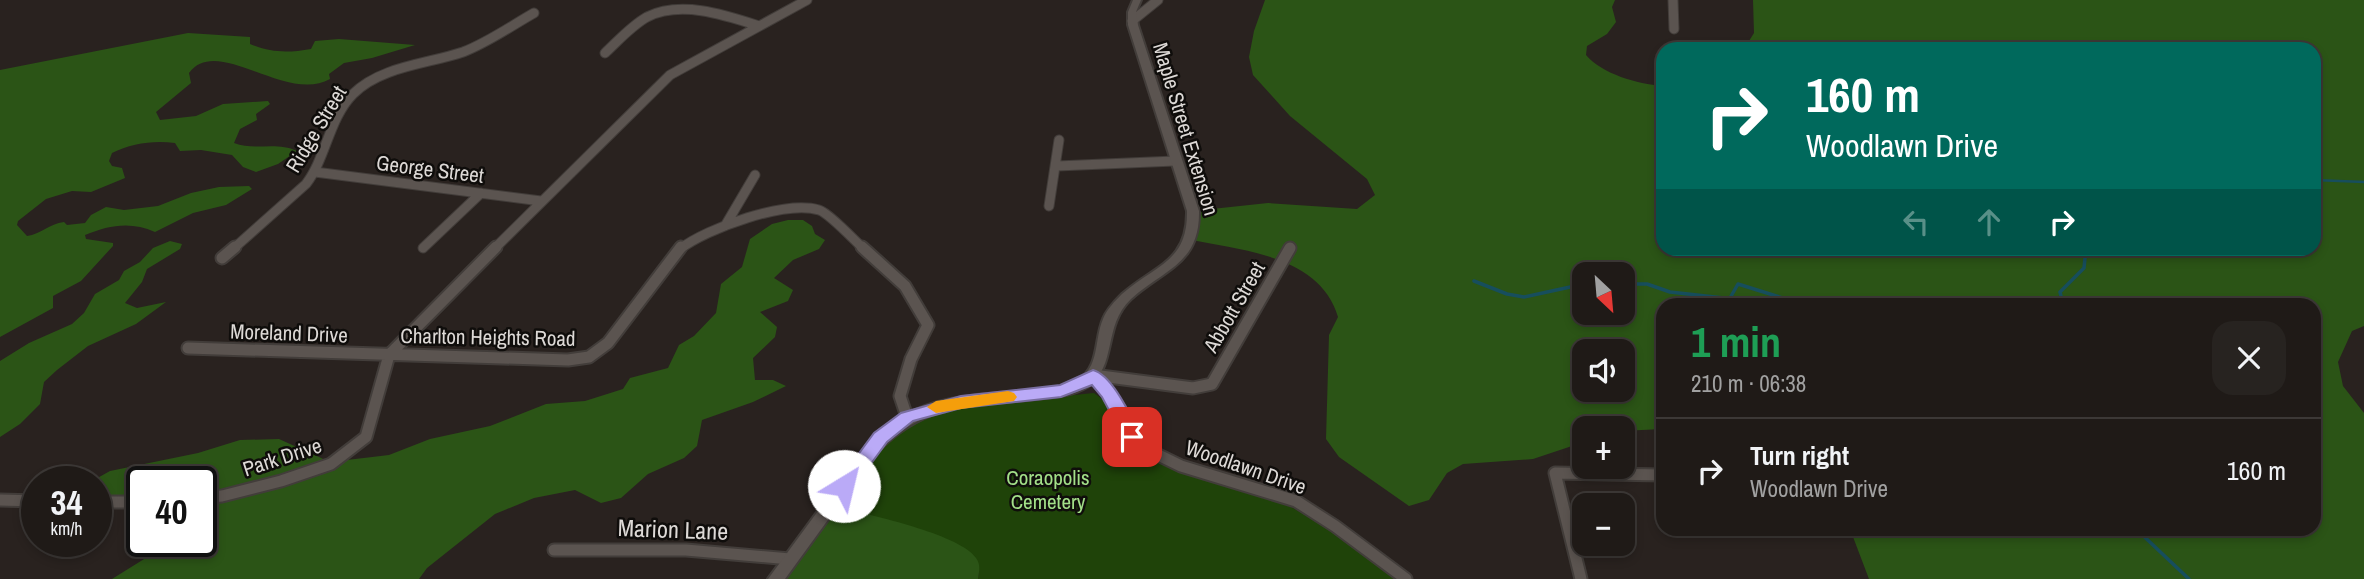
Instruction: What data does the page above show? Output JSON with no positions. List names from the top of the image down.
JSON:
{
  "streets": {
    "street": [
      "Ridge Street",
      "Maple Street Extension",
      "George Street",
      "Abbott Street",
      "Moreland Drive",
      "Charlton Heights Road",
      "Park Drive",
      "Woodlawn Drive",
      "Marion Lane"
    ]
  },
  "crossings": [
    ["Ridge Street", "George Street"],
    ["Maple Street Extension", "Abbott Street"],
    ["Maple Street Extension", "Woodlawn Drive"],
    ["George Street", "Charlton Heights Road"],
    ["Abbott Street", "Woodlawn Drive"],
    ["Moreland Drive", "Charlton Heights Road"],
    ["Moreland Drive", "Park Drive"],
    ["Charlton Heights Road", "Park Drive"]
  ],
  "parks": ["Coraopolis Cemetery"],
  "north": "bottom right",
  "page": {
    "turn": ["160 m", "Woodlawn Drive"],
    "map_buttons": ["+", "−"],
    "heading": ["1 min", "210 m · 06:38"],
    "list": [
      {
        "name": "Turn right",
        "note": "Woodlawn Drive",
        "value": "160 m"
      }
    ],
    "speed": "34 km/h",
    "limit": "40"
  }
}
